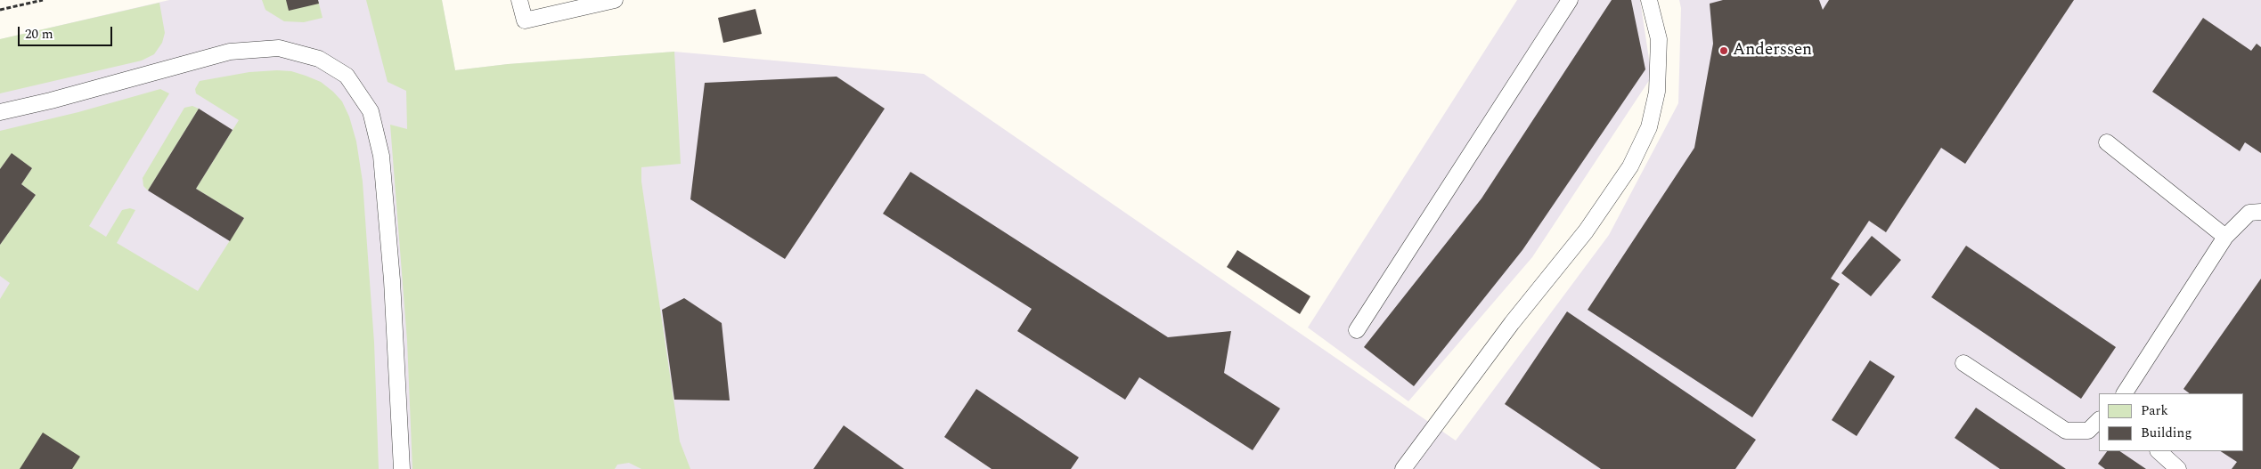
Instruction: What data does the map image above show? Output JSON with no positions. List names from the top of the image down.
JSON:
{
  "places": ["Anderssen"],
  "legend": ["Park", "Building"],
  "scale_bar": "20 m"
}
